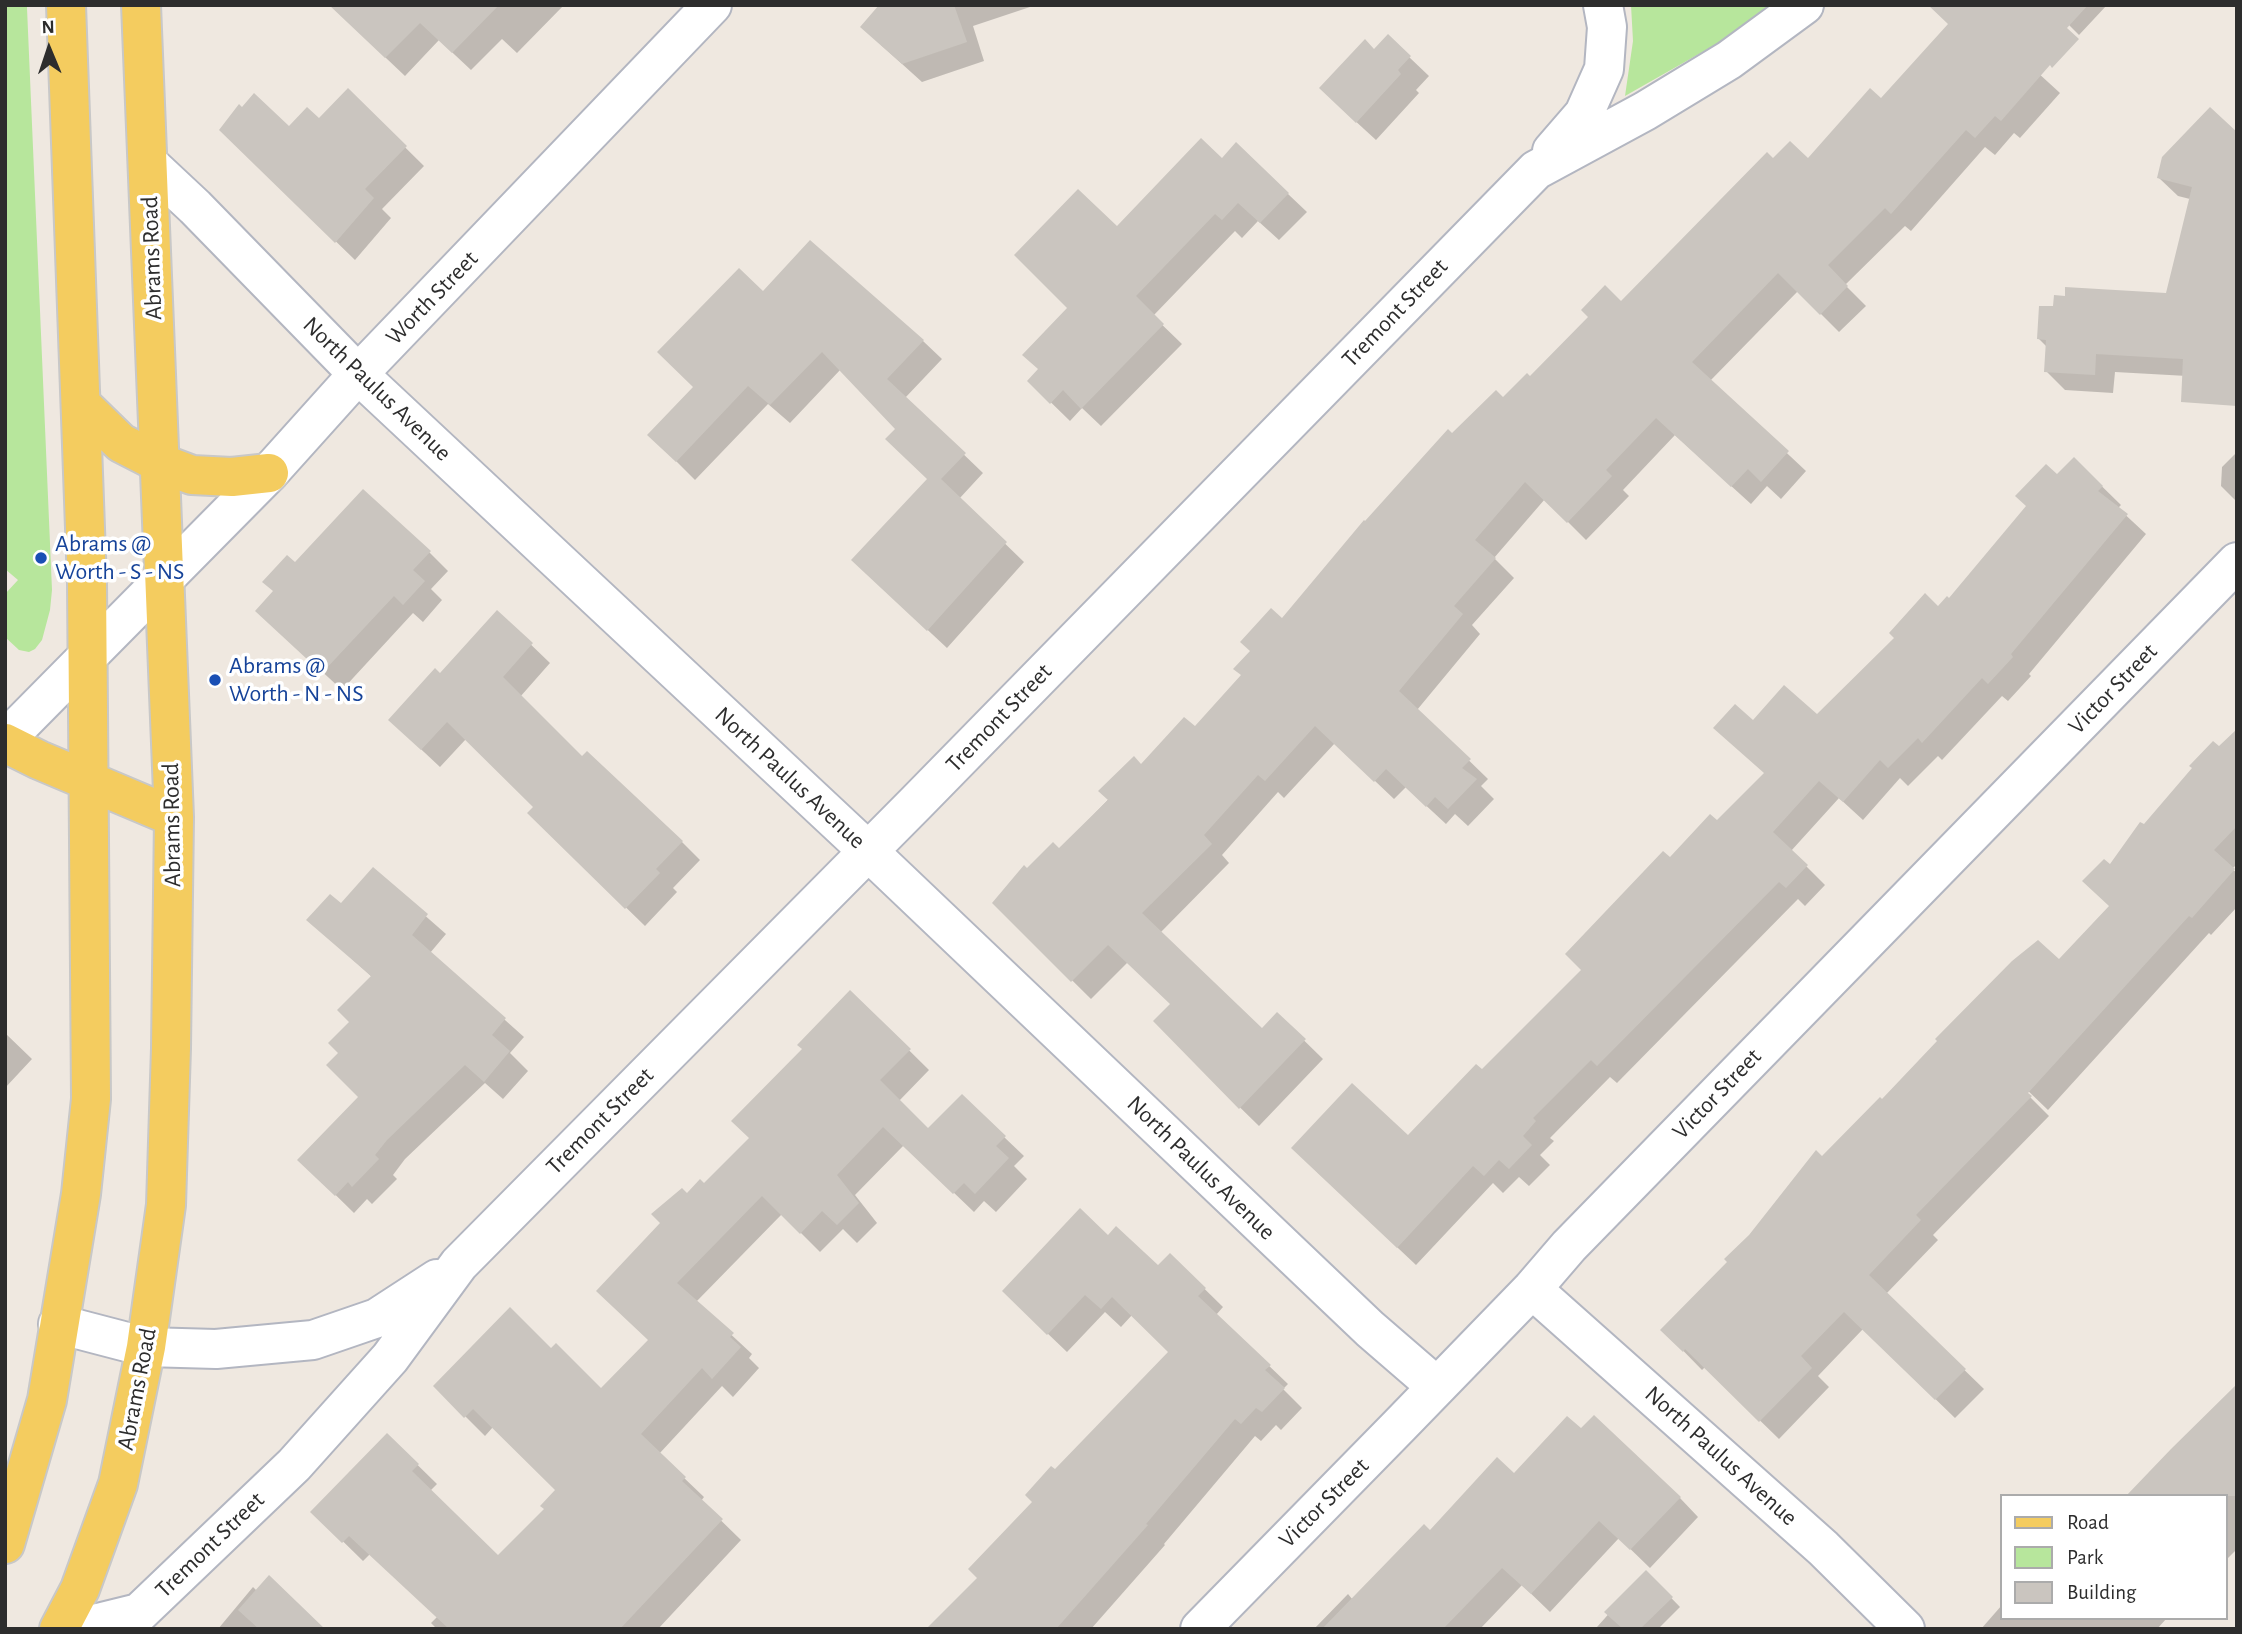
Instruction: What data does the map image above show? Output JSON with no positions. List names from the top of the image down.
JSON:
{
  "streets": {
    "main road": ["Abrams Road"],
    "street": [
      "Worth Street",
      "Tremont Street",
      "North Paulus Avenue",
      "Victor Street"
    ]
  },
  "crossings": [
    ["Abrams Road", "Worth Street"],
    ["Abrams Road", "Tremont Street"],
    ["Abrams Road", "North Paulus Avenue"],
    ["Worth Street", "North Paulus Avenue"],
    ["Tremont Street", "North Paulus Avenue"],
    ["North Paulus Avenue", "Victor Street"]
  ],
  "places": ["Abrams @ Worth - S - NS", "Abrams @ Worth - N - NS"],
  "legend": ["Road", "Park", "Building"],
  "north": "top"
}
